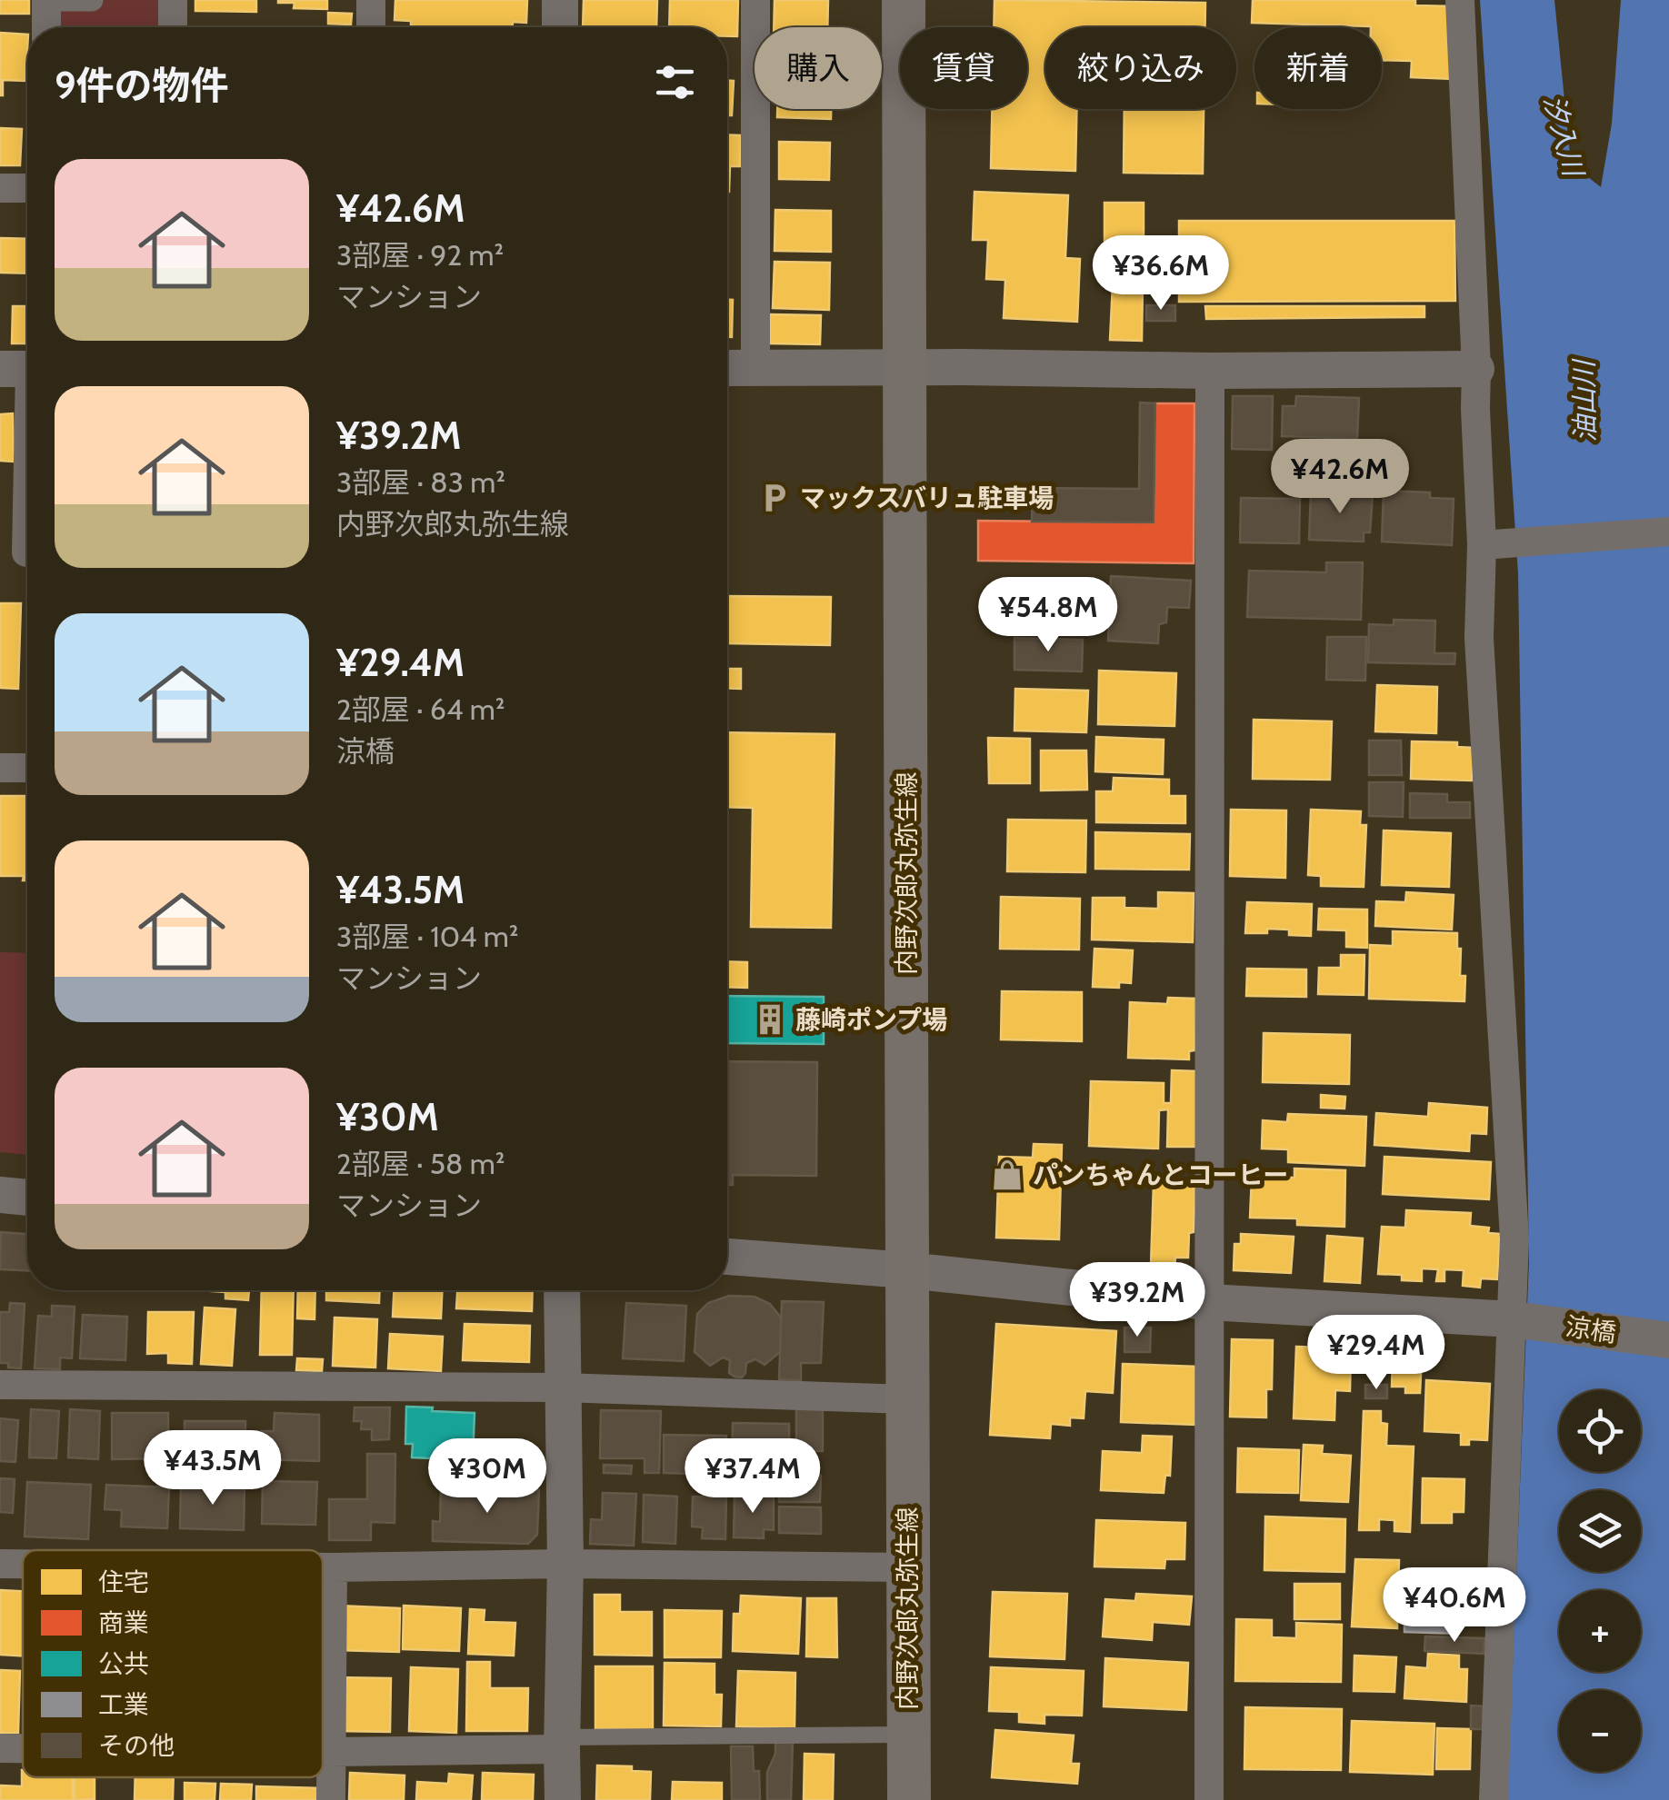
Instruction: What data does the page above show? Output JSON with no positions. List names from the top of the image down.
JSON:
{
  "streets": {
    "main road": ["内野次郎丸弥生線"],
    "street": ["涼橋"]
  },
  "crossings": [
    ["内野次郎丸弥生線", "涼橋"]
  ],
  "water": ["汐入川", "油山川"],
  "places": {
    "parking": ["マックスバリュ駐車場"],
    "building": ["藤崎ポンプ場"],
    "shop": ["パンちゃんとコーヒー"]
  },
  "legend": [
    "住宅",
    "商業",
    "公共",
    "工業",
    "その他"
  ],
  "page": {
    "chip": [
      "購入",
      "賃貸",
      "絞り込み",
      "新着"
    ],
    "heading": "9件の物件",
    "list": [
      {
        "name": "¥42.6M",
        "note": "3部屋 · 92 m² · マンション"
      },
      {
        "name": "¥39.2M",
        "note": "3部屋 · 83 m² · 内野次郎丸弥生線"
      },
      {
        "name": "¥29.4M",
        "note": "2部屋 · 64 m² · 涼橋"
      },
      {
        "name": "¥43.5M",
        "note": "3部屋 · 104 m² · マンション"
      },
      {
        "name": "¥30M",
        "note": "2部屋 · 58 m² · マンション"
      }
    ],
    "price": [
      "¥36.6M",
      "¥42.6M",
      "¥54.8M",
      "¥39.2M",
      "¥29.4M",
      "¥43.5M",
      "¥30M",
      "¥37.4M",
      "¥40.6M"
    ],
    "map_buttons": ["+", "−"]
  }
}
